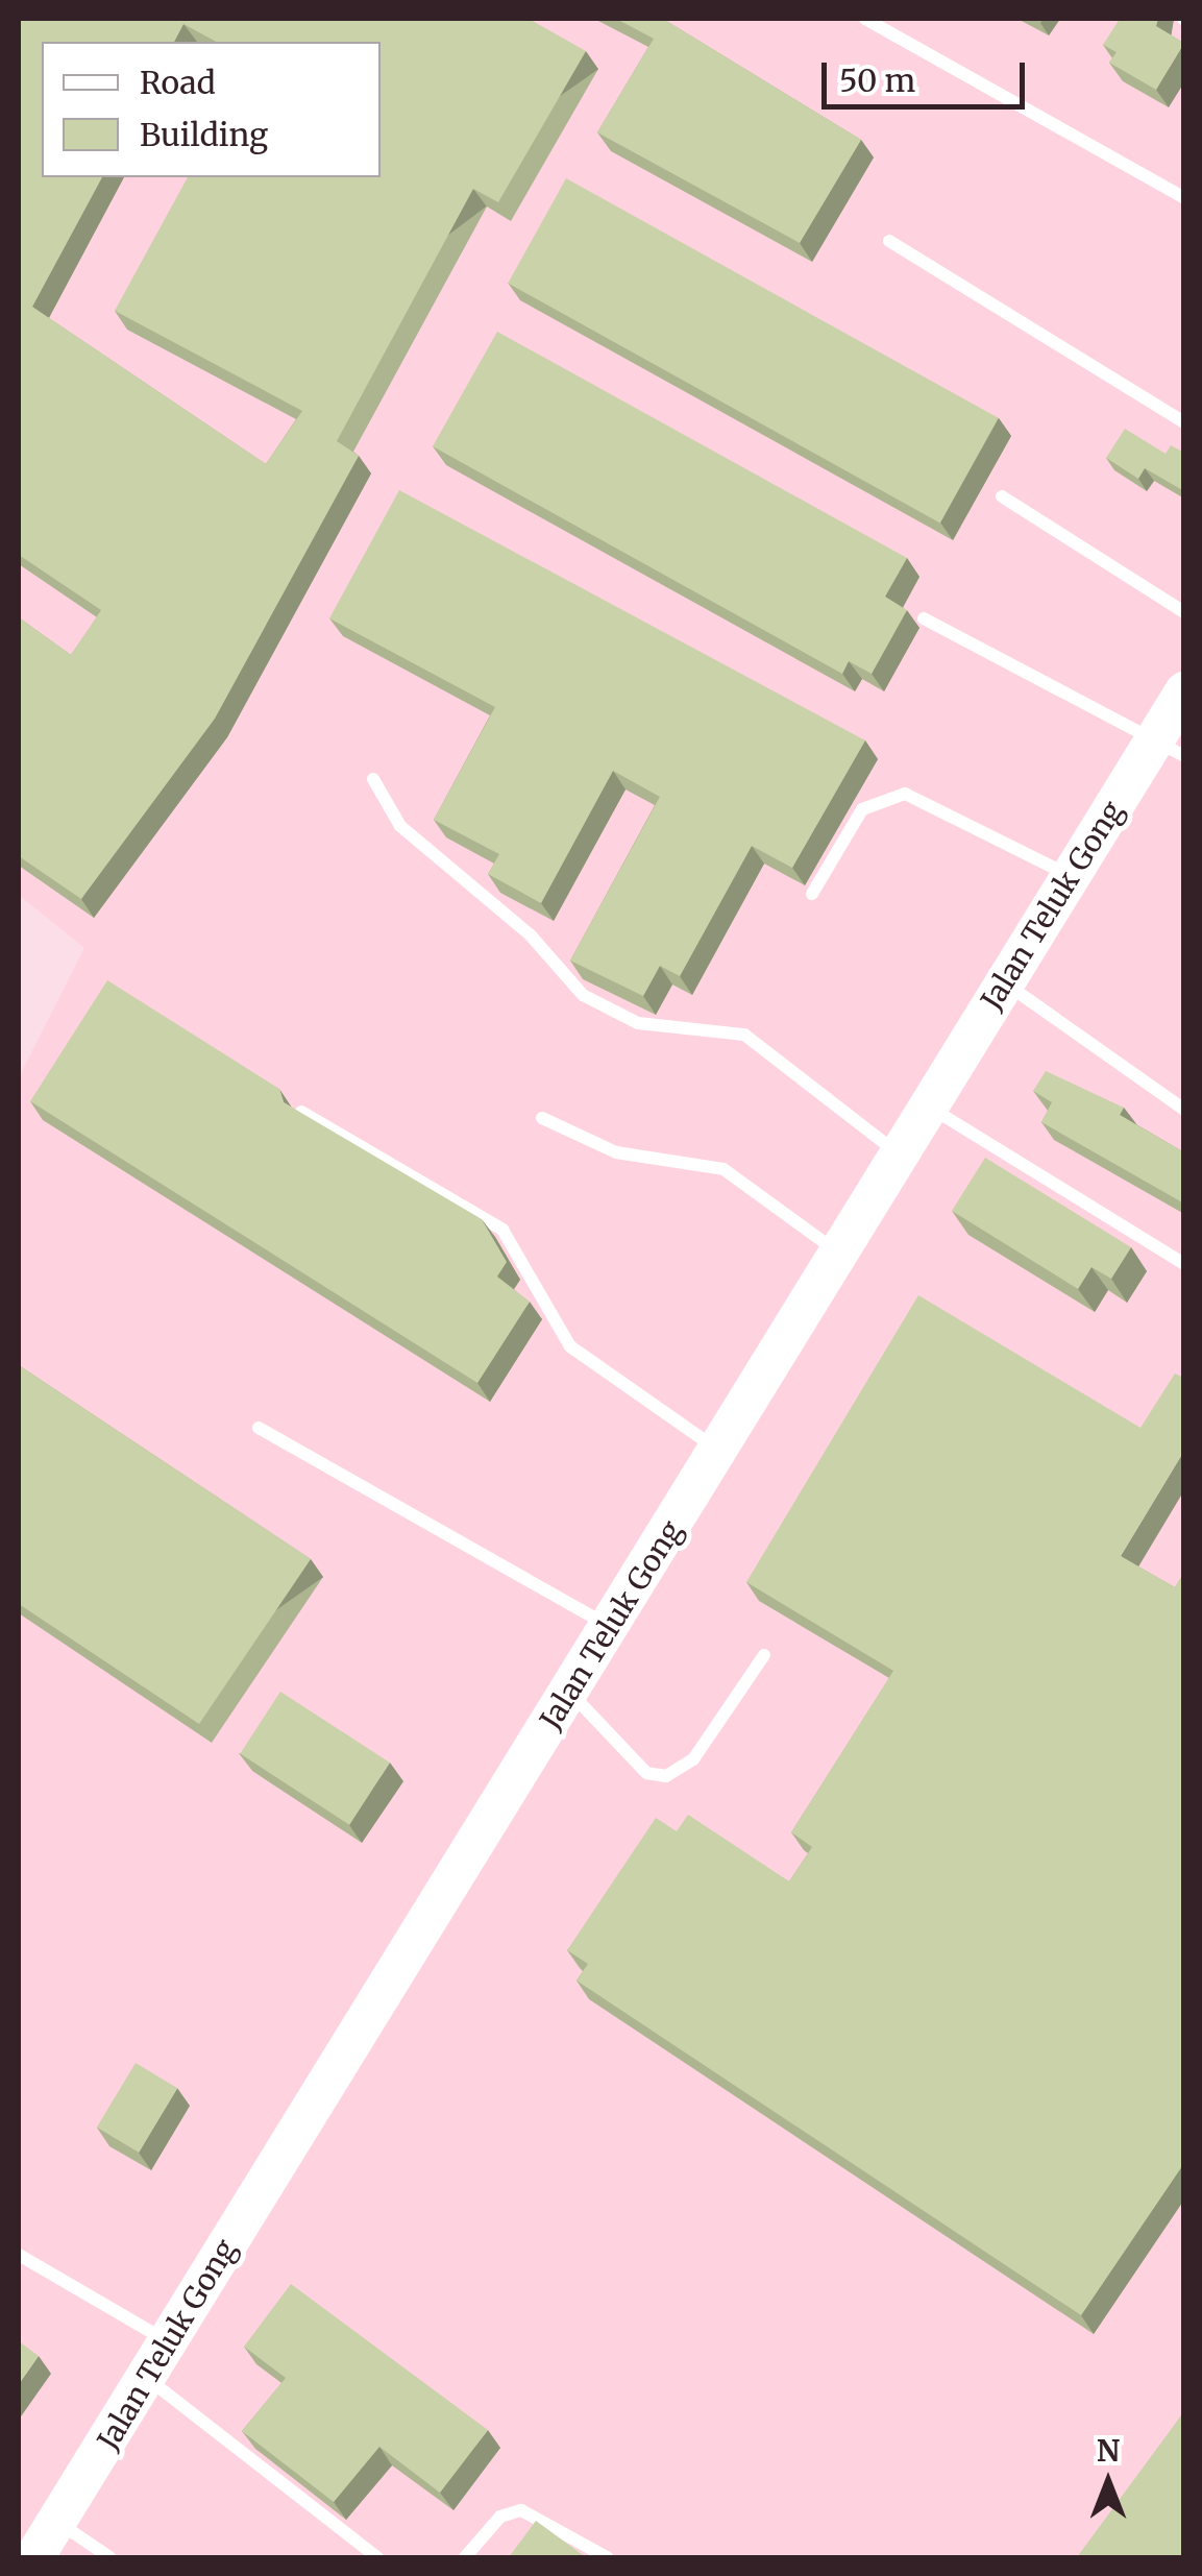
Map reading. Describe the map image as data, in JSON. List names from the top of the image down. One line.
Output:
{"streets":{"street":["Jalan Teluk Gong"]},"legend":["Road","Building"],"scale_bar":"50 m","north":"top"}
